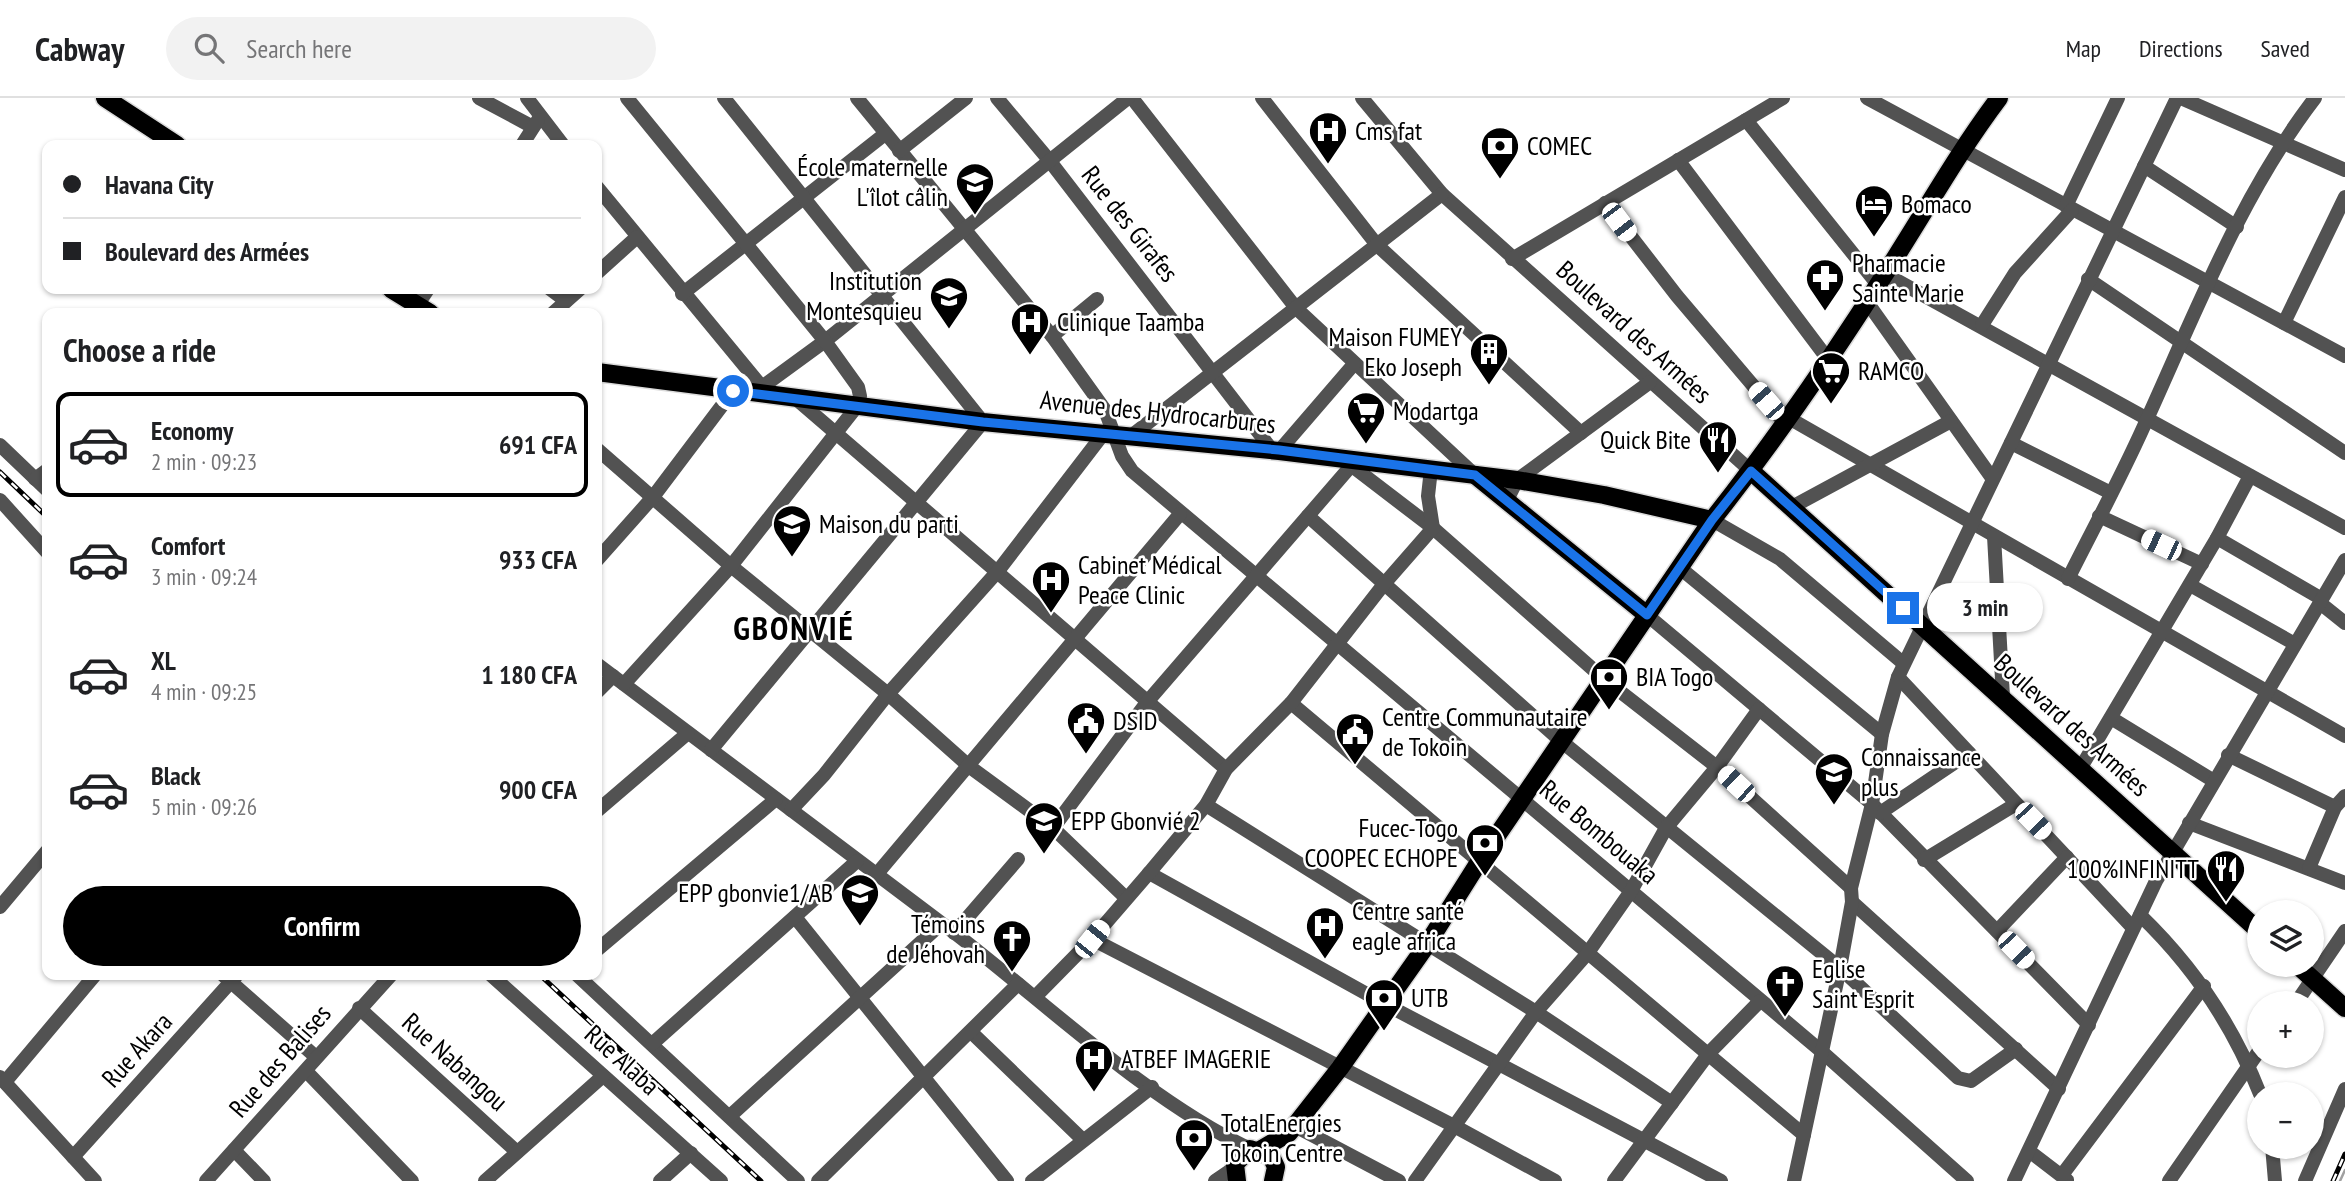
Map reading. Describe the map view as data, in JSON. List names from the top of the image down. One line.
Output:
{"streets":{"main road":["Boulevard des Armées","Avenue des Hydrocarbures"],"street":["Rue des Girafes","Rue Bombouaka","Rue Akara","Rue Alaba","Rue des Balises","Rue Nabangou"]},"crossings":[["Rue des Girafes","Avenue des Hydrocarbures"],["Avenue des Hydrocarbures","Rue Bombouaka"],["Rue des Balises","Rue Nabangou"]],"districts":["GBONVIÉ"],"places":{"hospital":["Cms fat","Clinique Taamba","Cabinet Médical Peace Clinic","Centre santé eagle africa","ATBEF IMAGERIE"],"bank":["COMEC","BIA Togo","Fucec-Togo COOPEC ECHOPE","UTB","TotalEnergies Tokoin Centre"],"school or university":["École maternelle L'îlot câlin","Institution Montesquieu","Maison du parti","Connaissance plus","EPP Gbonvié 2","EPP gbonvie1/AB"],"hotel":["Bomaco"],"pharmacy":["Pharmacie Sainte Marie"],"building":["Maison FUMEY Eko Joseph"],"supermarket":["RAMCO","Modartga"],"restaurant":["Quick Bite","100%INFINITT"],"public building":["DSID","Centre Communautaire de Tokoin"],"church":["Témoins de Jéhovah","Eglise Saint Esprit"]},"page":{"header":"Cabway","search":"Search here","nav":["Map","Directions","Saved"],"banner":["Havana City","Boulevard des Armées"],"heading":"Choose a ride","list":[{"name":"Economy","note":"2 min · 09:23","value":"691 CFA"},{"name":"Comfort","note":"3 min · 09:24","value":"933 CFA"},{"name":"XL","note":"4 min · 09:25","value":"1 180 CFA"},{"name":"Black","note":"5 min · 09:26","value":"900 CFA"}],"bubble":"3 min","buttons":"Confirm","map_buttons":["+","−"]}}
